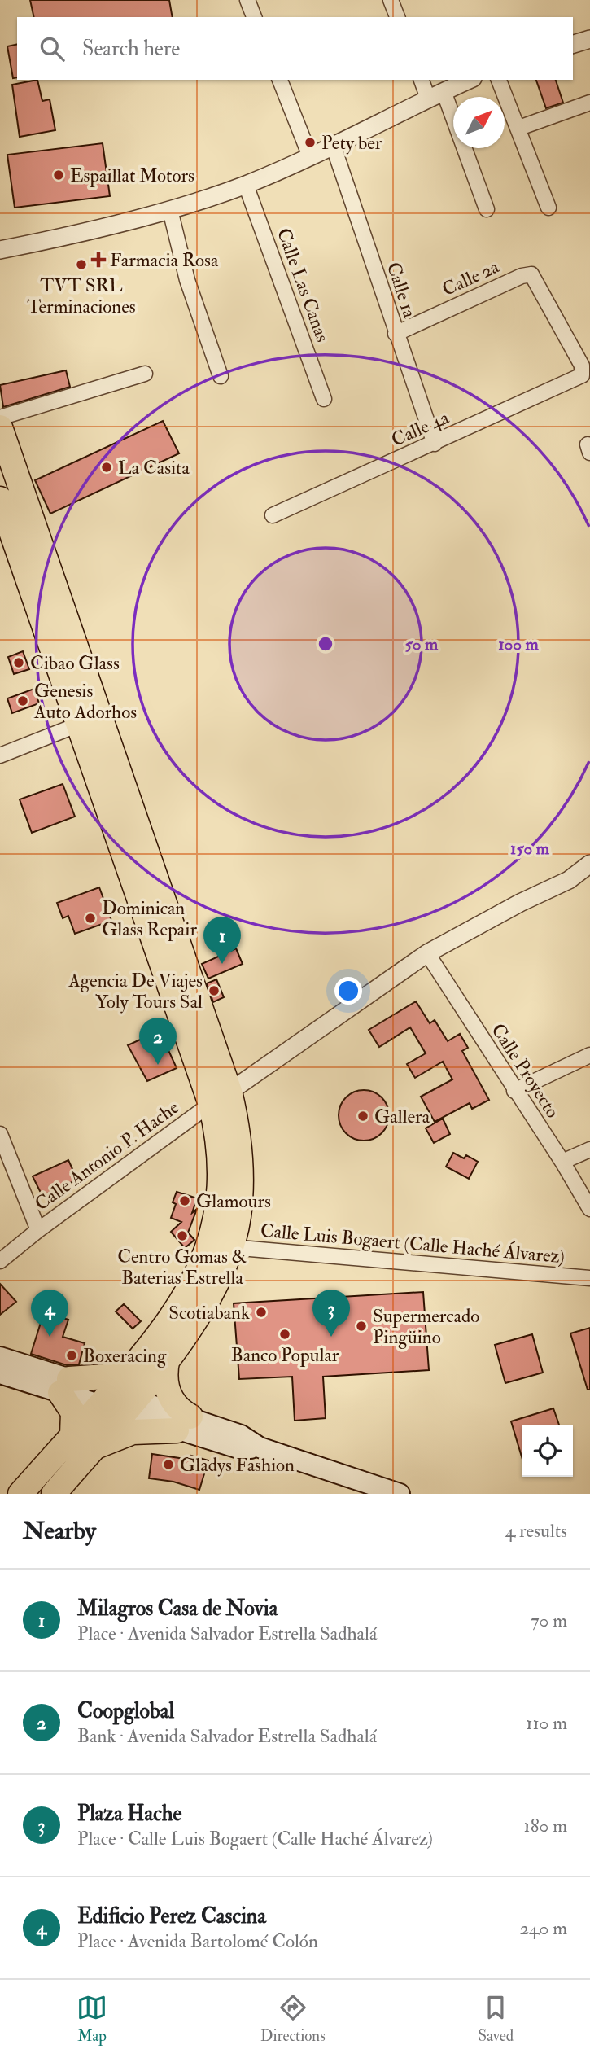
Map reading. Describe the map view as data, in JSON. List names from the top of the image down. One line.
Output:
{"streets":{"street":["Calle 2a","Calle Las Canas","Calle 1a","Calle 4a","Calle Proyecto","Calle Antonio P. Hache","Calle Luis Bogaert (Calle Haché Álvarez)"]},"crossings":[["Calle 2a","Calle 1a"],["Calle 2a","Calle 4a"],["Calle 1a","Calle 4a"]],"places":{"other":["Pety ber","Espaillat Motors","TVT SRL Terminaciones","La Casita","Cibao Glass","Genesis Auto Adorhos","Dominican Glass Repair","Agencia De Viajes Yoly Tours Sal","Gallera","Glamours","Centro Gomas & Baterias Estrella","Scotiabank","Supermercado Pingüino","Banco Popular","Boxeracing","Gladys Fashion"],"health":["Farmacia Rosa"]},"north":"top right","page":{"search":"Search here","pins":["1","2","3","4"],"heading":["Nearby","4 results"],"list":[{"mark":"1","name":"Milagros Casa de Novia","note":"Place · Avenida Salvador Estrella Sadhalá","value":"70 m"},{"mark":"2","name":"Coopglobal","note":"Bank · Avenida Salvador Estrella Sadhalá","value":"110 m"},{"mark":"3","name":"Plaza Hache","note":"Place · Calle Luis Bogaert (Calle Haché Álvarez)","value":"180 m"},{"mark":"4","name":"Edificio Perez Cascina","note":"Place · Avenida Bartolomé Colón","value":"240 m"}],"nav":["Map","Directions","Saved"]},"rings":["50 m","100 m","150 m"]}
